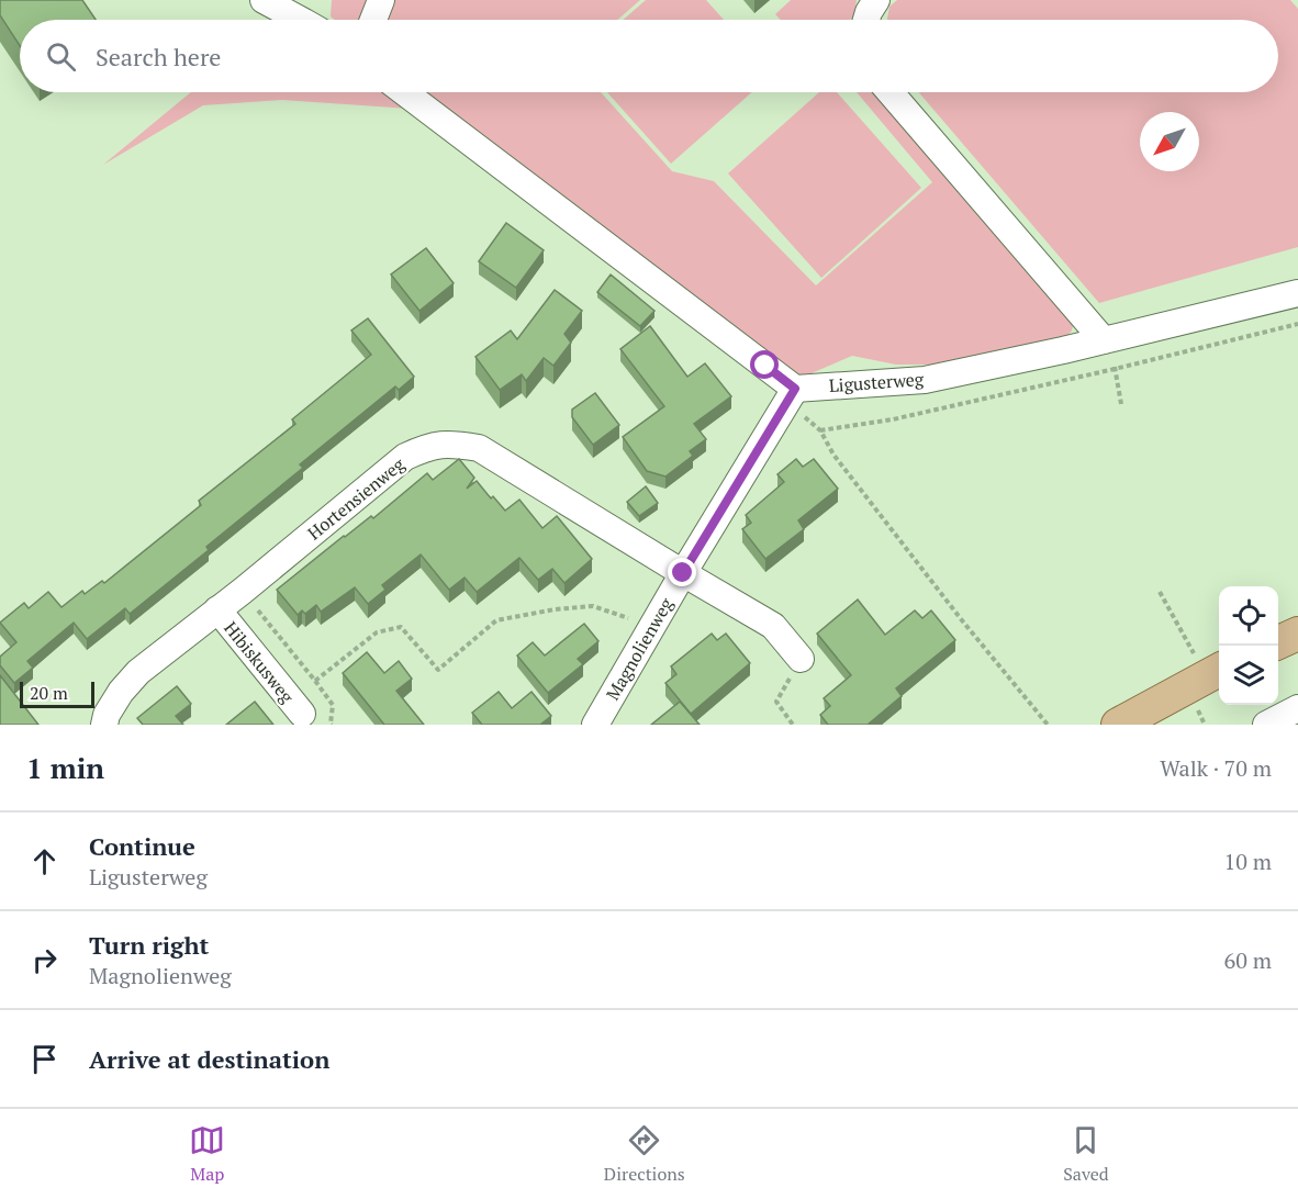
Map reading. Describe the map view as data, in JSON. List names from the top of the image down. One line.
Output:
{"streets":{"street":["Ligusterweg","Hortensienweg","Magnolienweg","Hibiskusweg"]},"crossings":[["Ligusterweg","Magnolienweg"],["Hortensienweg","Magnolienweg"],["Hortensienweg","Hibiskusweg"]],"scale_bar":"20 m","north":"bottom left","page":{"search":"Search here","scale":"20 m","heading":["1 min","Walk · 70 m"],"list":[["Continue","Ligusterweg","10 m"],["Turn right","Magnolienweg","60 m"],"Arrive at destination"],"nav":["Map","Directions","Saved"]}}
